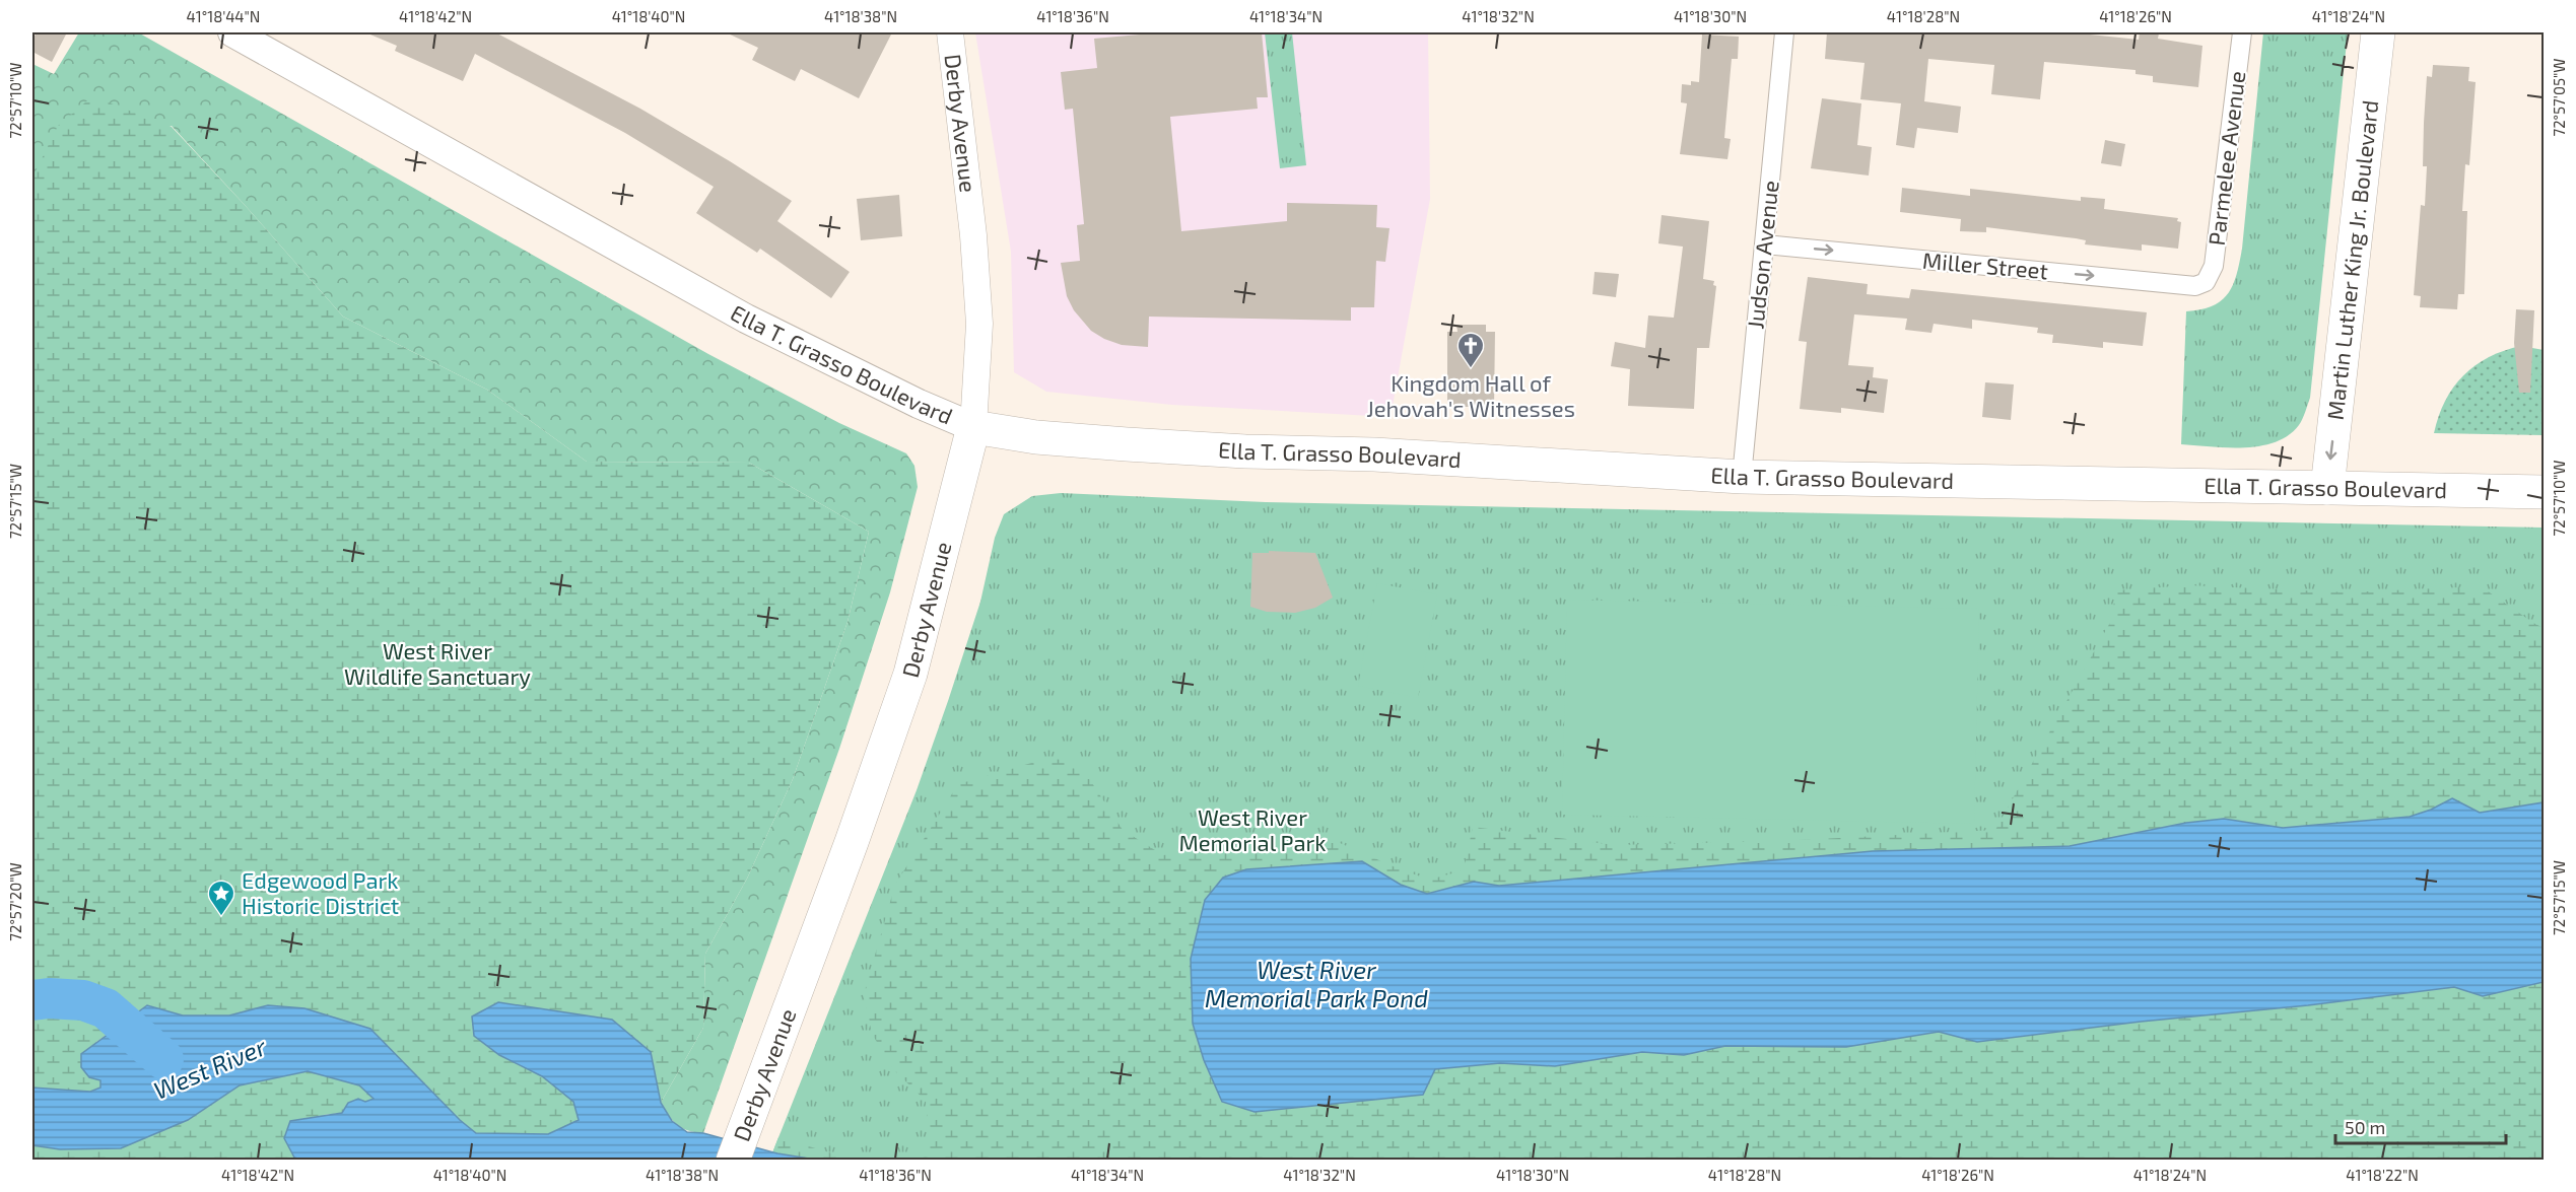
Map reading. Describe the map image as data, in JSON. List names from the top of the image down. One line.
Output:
{"streets":{"highway":["Derby Avenue","Martin Luther King Jr. Boulevard","Ella T. Grasso Boulevard"],"street":["Parmelee Avenue","Judson Avenue","Miller Street"]},"crossings":[["Derby Avenue","Ella T. Grasso Boulevard"],["Parmelee Avenue","Miller Street"],["Judson Avenue","Miller Street"],["Judson Avenue","Ella T. Grasso Boulevard"],["Martin Luther King Jr. Boulevard","Ella T. Grasso Boulevard"]],"one_way":["Martin Luther King Jr. Boulevard","Miller Street"],"water":["West River Memorial Park Pond","West River"],"parks":["West River Wildlife Sanctuary","West River Memorial Park"],"places":{"church":["Kingdom Hall of Jehovah's Witnesses"],"place":["Edgewood Park Historic District"]},"scale_bar":"50 m","coordinates":["41°18'44\"N","41°18'42\"N","41°18'40\"N","41°18'38\"N","41°18'36\"N","41°18'34\"N","41°18'32\"N","41°18'30\"N","41°18'28\"N","41°18'26\"N","41°18'24\"N","72°57'05\"W","72°57'10\"W","72°57'15\"W","72°57'20\"W","41°18'22\"N"]}
